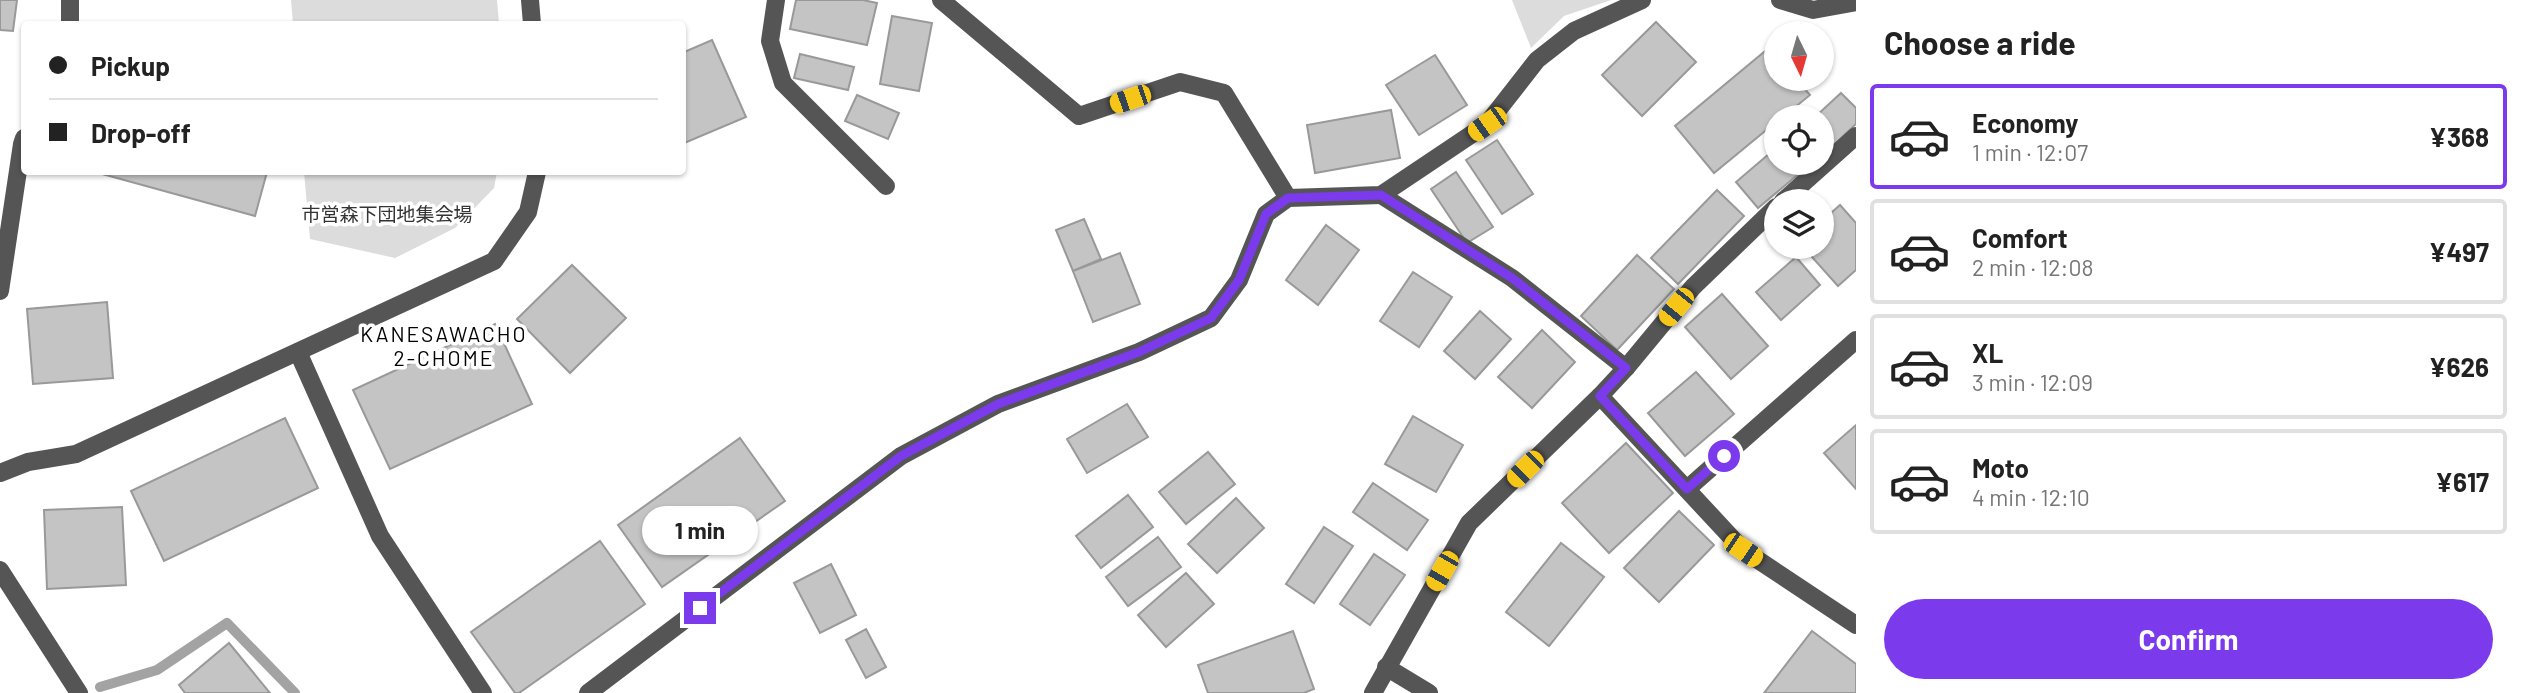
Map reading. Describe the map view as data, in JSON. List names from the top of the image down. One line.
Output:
{"districts":["KANESAWACHO 2-CHOME"],"parks":["市営森下団地集会場"],"north":"bottom","page":{"heading":"Choose a ride","banner":["Pickup","Drop-off"],"list":[{"name":"Economy","note":"1 min · 12:07","value":"¥368"},{"name":"Comfort","note":"2 min · 12:08","value":"¥497"},{"name":"XL","note":"3 min · 12:09","value":"¥626"},{"name":"Moto","note":"4 min · 12:10","value":"¥617"}],"bubble":"1 min","buttons":"Confirm"}}
